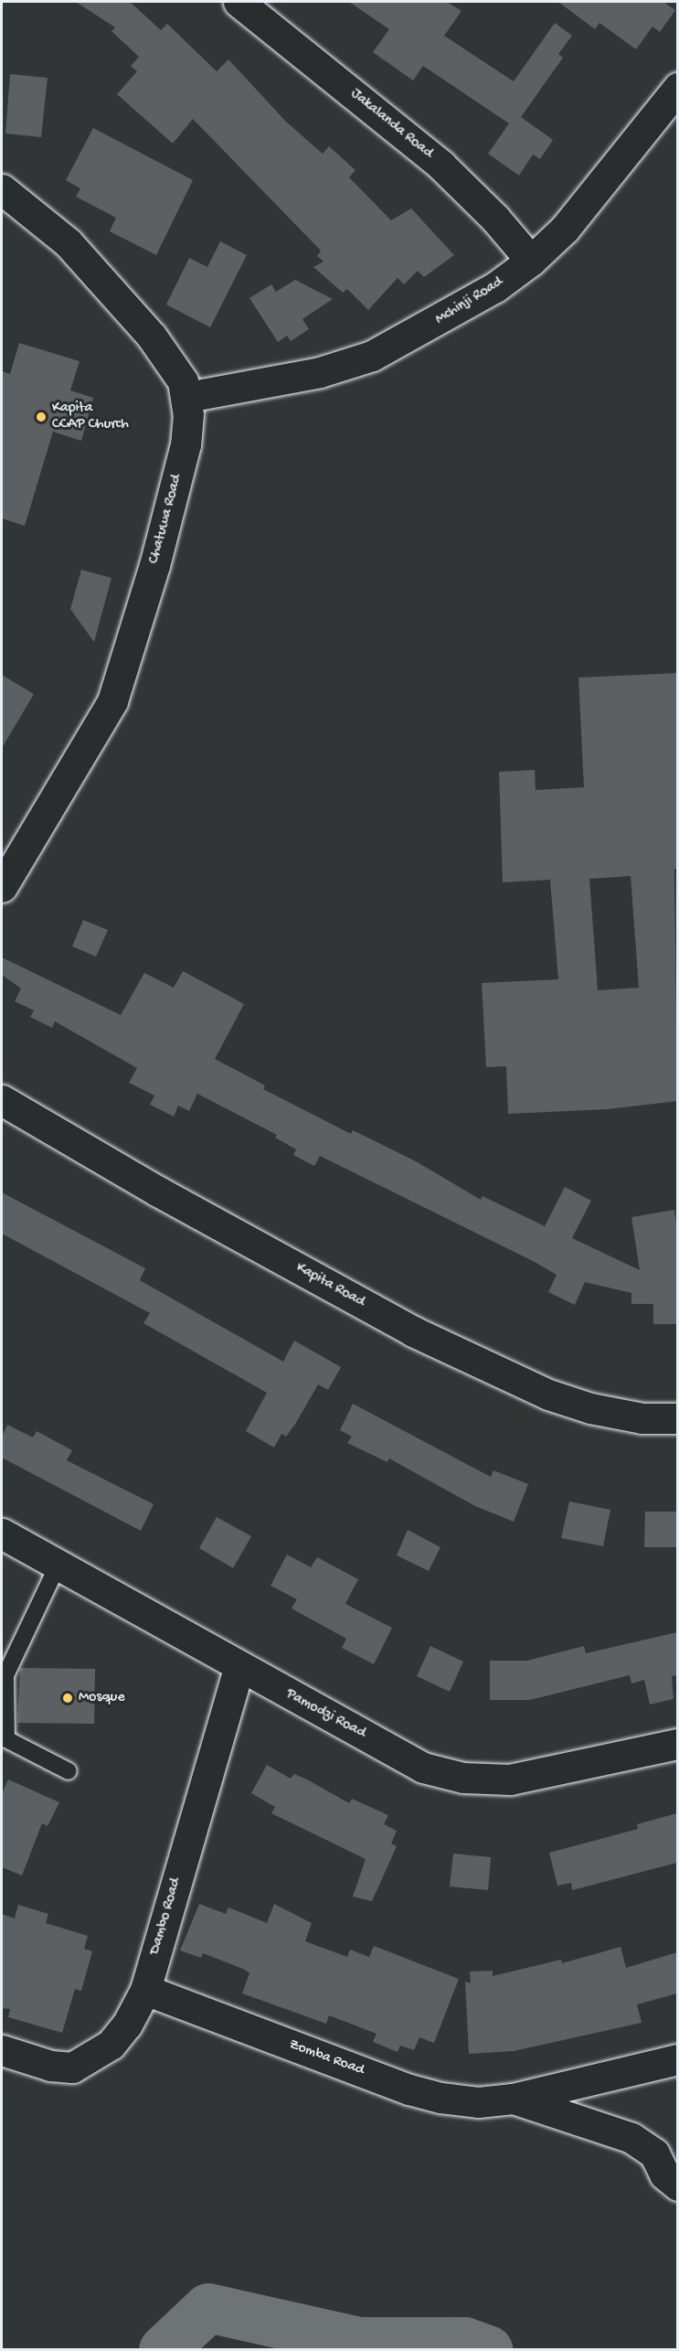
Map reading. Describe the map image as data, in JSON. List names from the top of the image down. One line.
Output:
{"streets":{"street":["Jakalanda Road","Mchinji Road","Chatuwa Road","Kapita Road","Pamodzi Road","Dambo Road","Zomba Road"]},"crossings":[["Jakalanda Road","Mchinji Road"],["Mchinji Road","Chatuwa Road"],["Pamodzi Road","Dambo Road"],["Dambo Road","Zomba Road"]],"places":["Kapita CCAP Church","Mosque"]}
